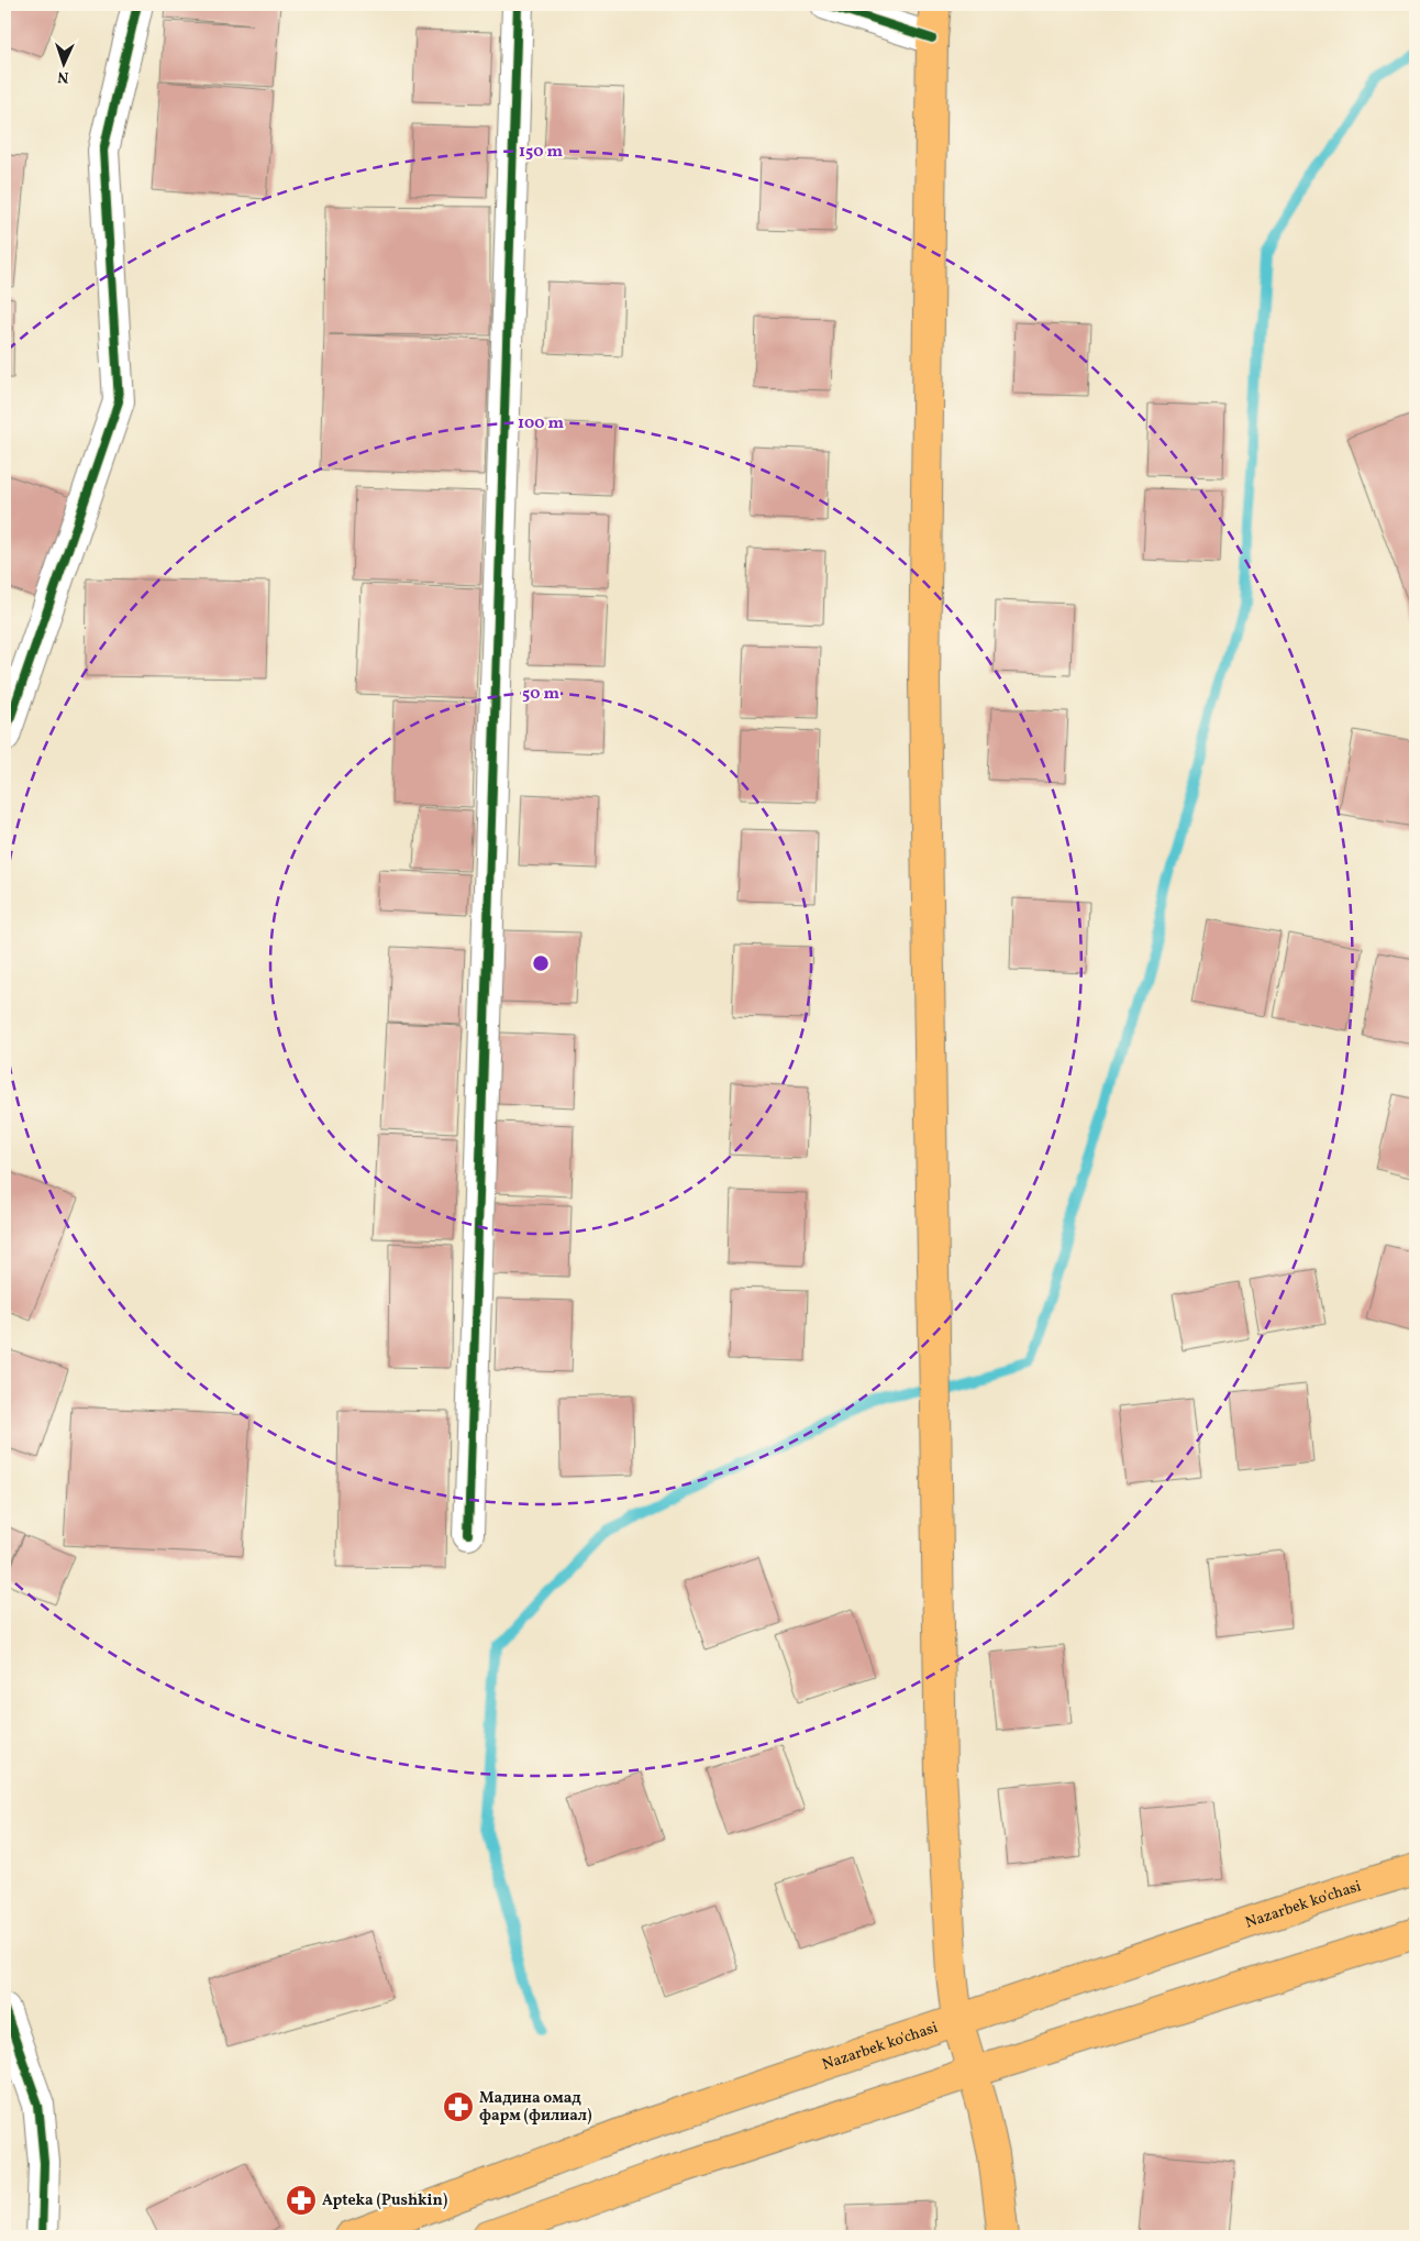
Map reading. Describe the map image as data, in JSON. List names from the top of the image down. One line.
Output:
{"streets":{"main road":["Nazarbek ko'chasi"]},"places":{"pharmacy":["Мадина омад фарм (филиал)","Apteka (Pushkin)"]},"north":"bottom","rings":["150 m","100 m","50 m"]}
